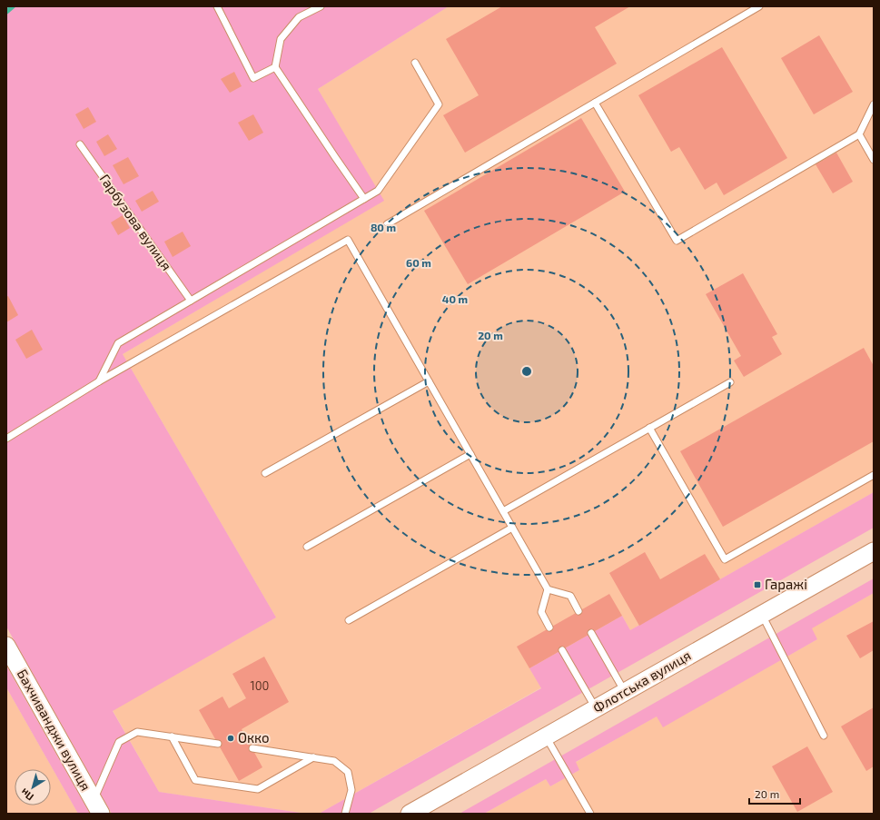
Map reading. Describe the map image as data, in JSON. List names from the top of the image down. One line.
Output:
{"streets":{"street":["Флотська вулиця","Бахчиванджи вулиця"],"lane":["Гарбузова вулиця"]},"places":{"transit":["Гаражі"],"other":["Окко"]},"house_numbers":["100"],"scale_bar":"20 m","north":"bottom left","rings":["80 m","60 m","40 m","20 m"]}
